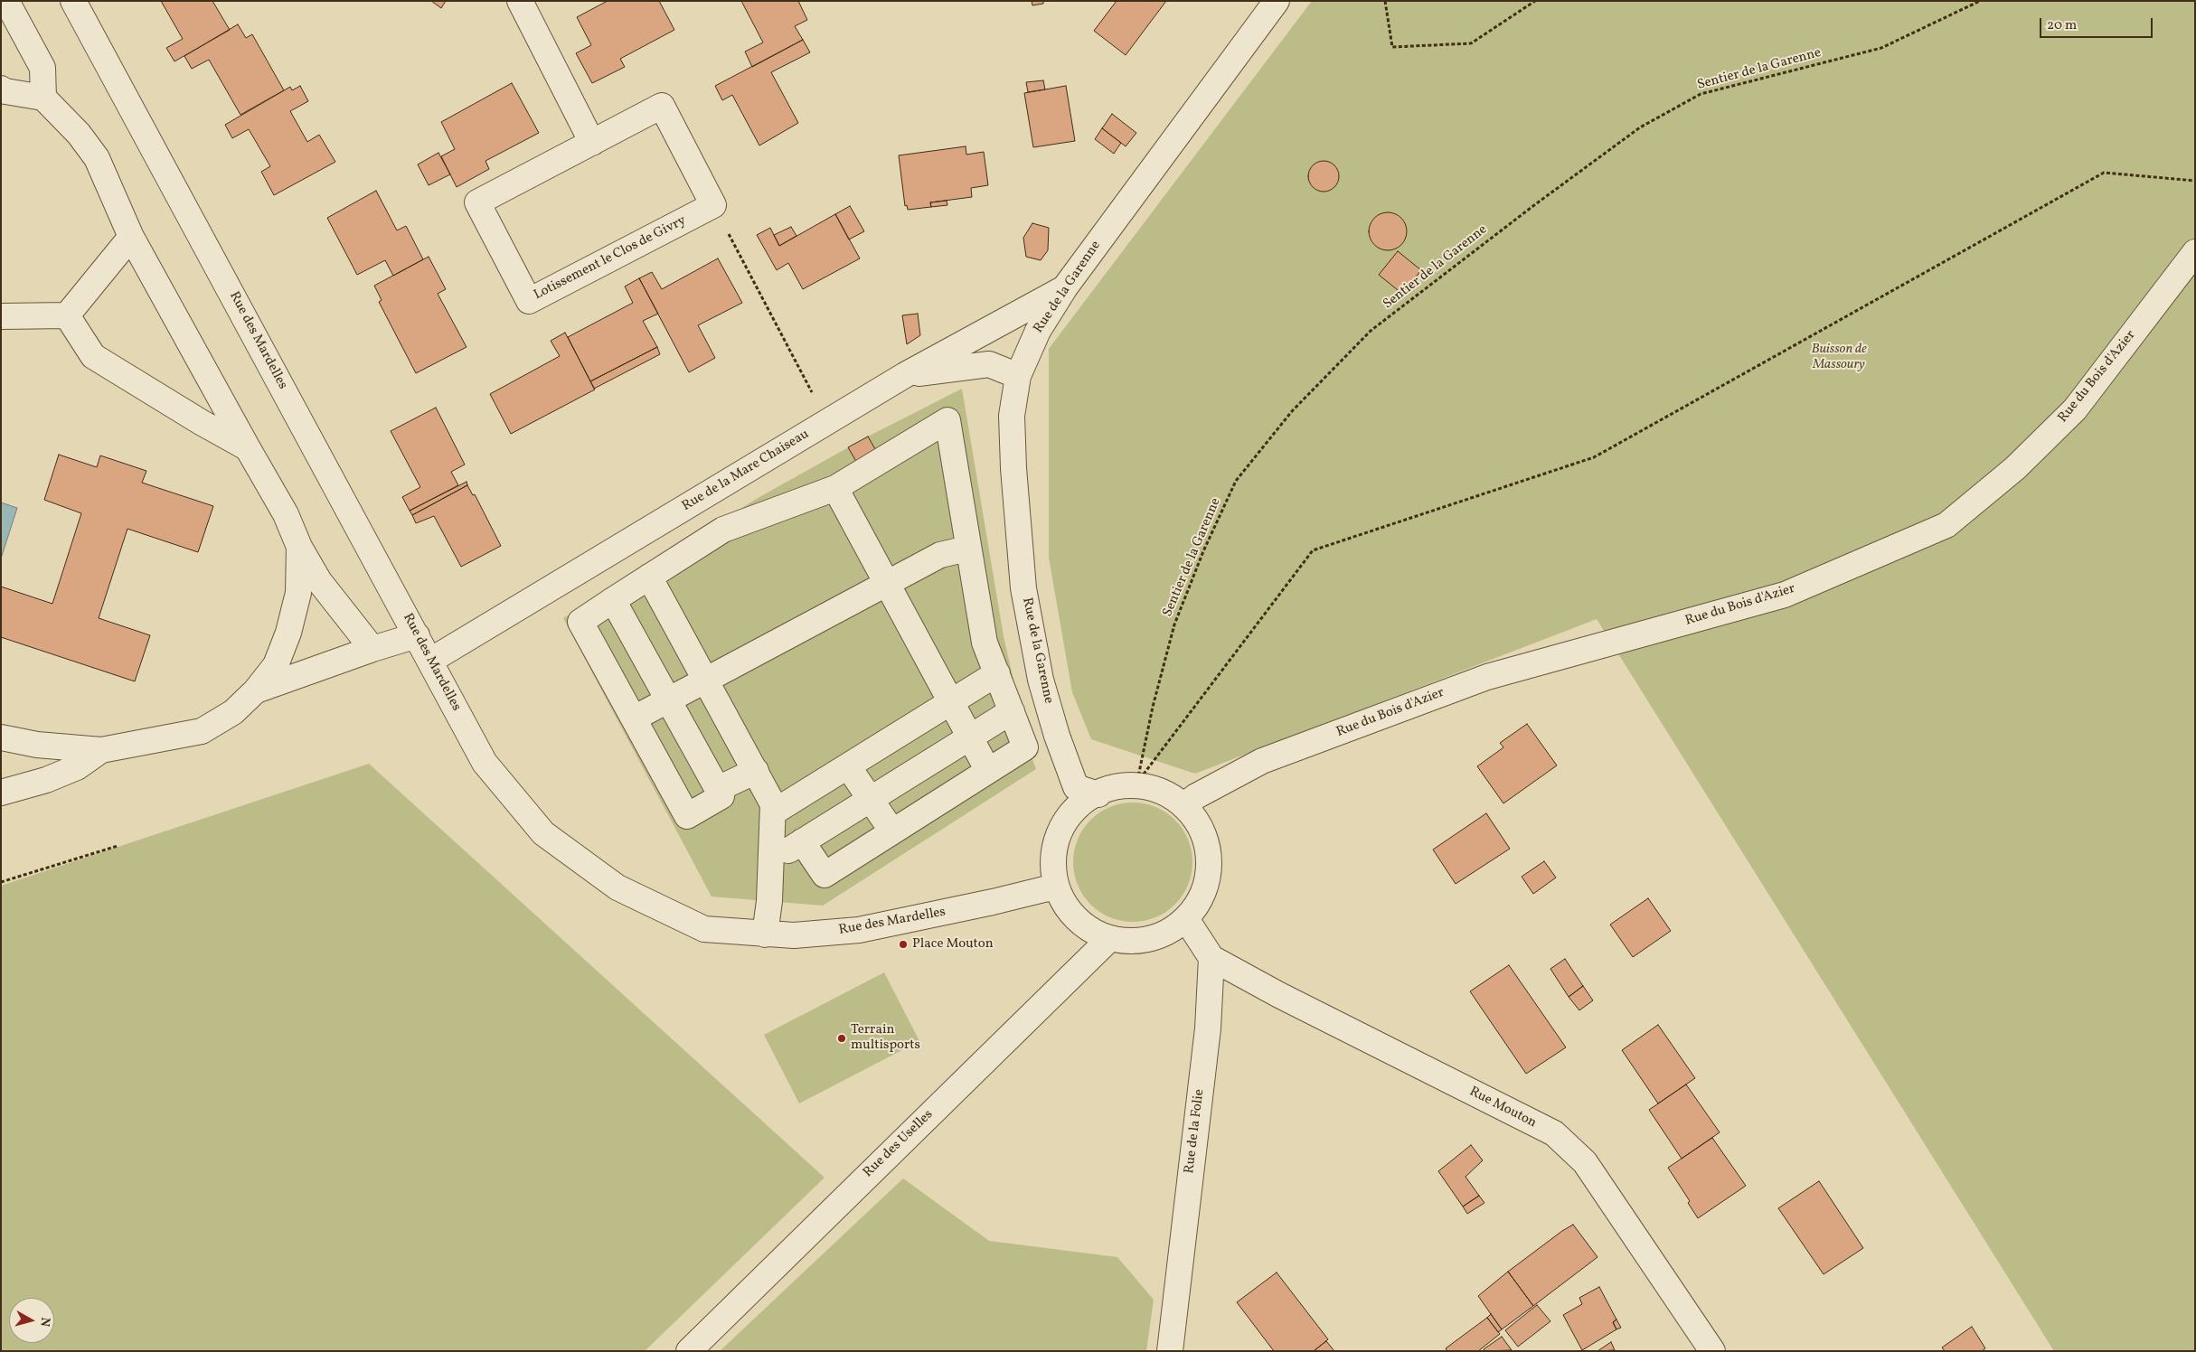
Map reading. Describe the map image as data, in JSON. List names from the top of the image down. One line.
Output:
{"streets":{"street":["Lotissement le Clos de Givry","Rue de la Garenne","Rue des Mardelles","Rue du Bois d'Azier","Rue de la Mare Chaiseau","Rue Mouton","Rue de la Folie","Rue des Uselles"],"path":["Sentier de la Garenne"]},"crossings":[["Sentier de la Garenne","Rue de la Garenne"],["Sentier de la Garenne","Rue des Mardelles"],["Sentier de la Garenne","Rue du Bois d'Azier"],["Sentier de la Garenne","Rue des Uselles"],["Rue de la Garenne","Rue des Mardelles"],["Rue de la Garenne","Rue du Bois d'Azier"],["Rue de la Garenne","Rue de la Mare Chaiseau"],["Rue de la Garenne","Rue des Uselles"],["Rue des Mardelles","Rue du Bois d'Azier"],["Rue des Mardelles","Rue de la Mare Chaiseau"],["Rue des Mardelles","Rue des Uselles"],["Rue du Bois d'Azier","Rue des Uselles"],["Rue Mouton","Rue de la Folie"]],"parks":["Buisson de Massoury"],"places":["Place Mouton","Terrain multisports"],"scale_bar":"20 m","north":"right"}
